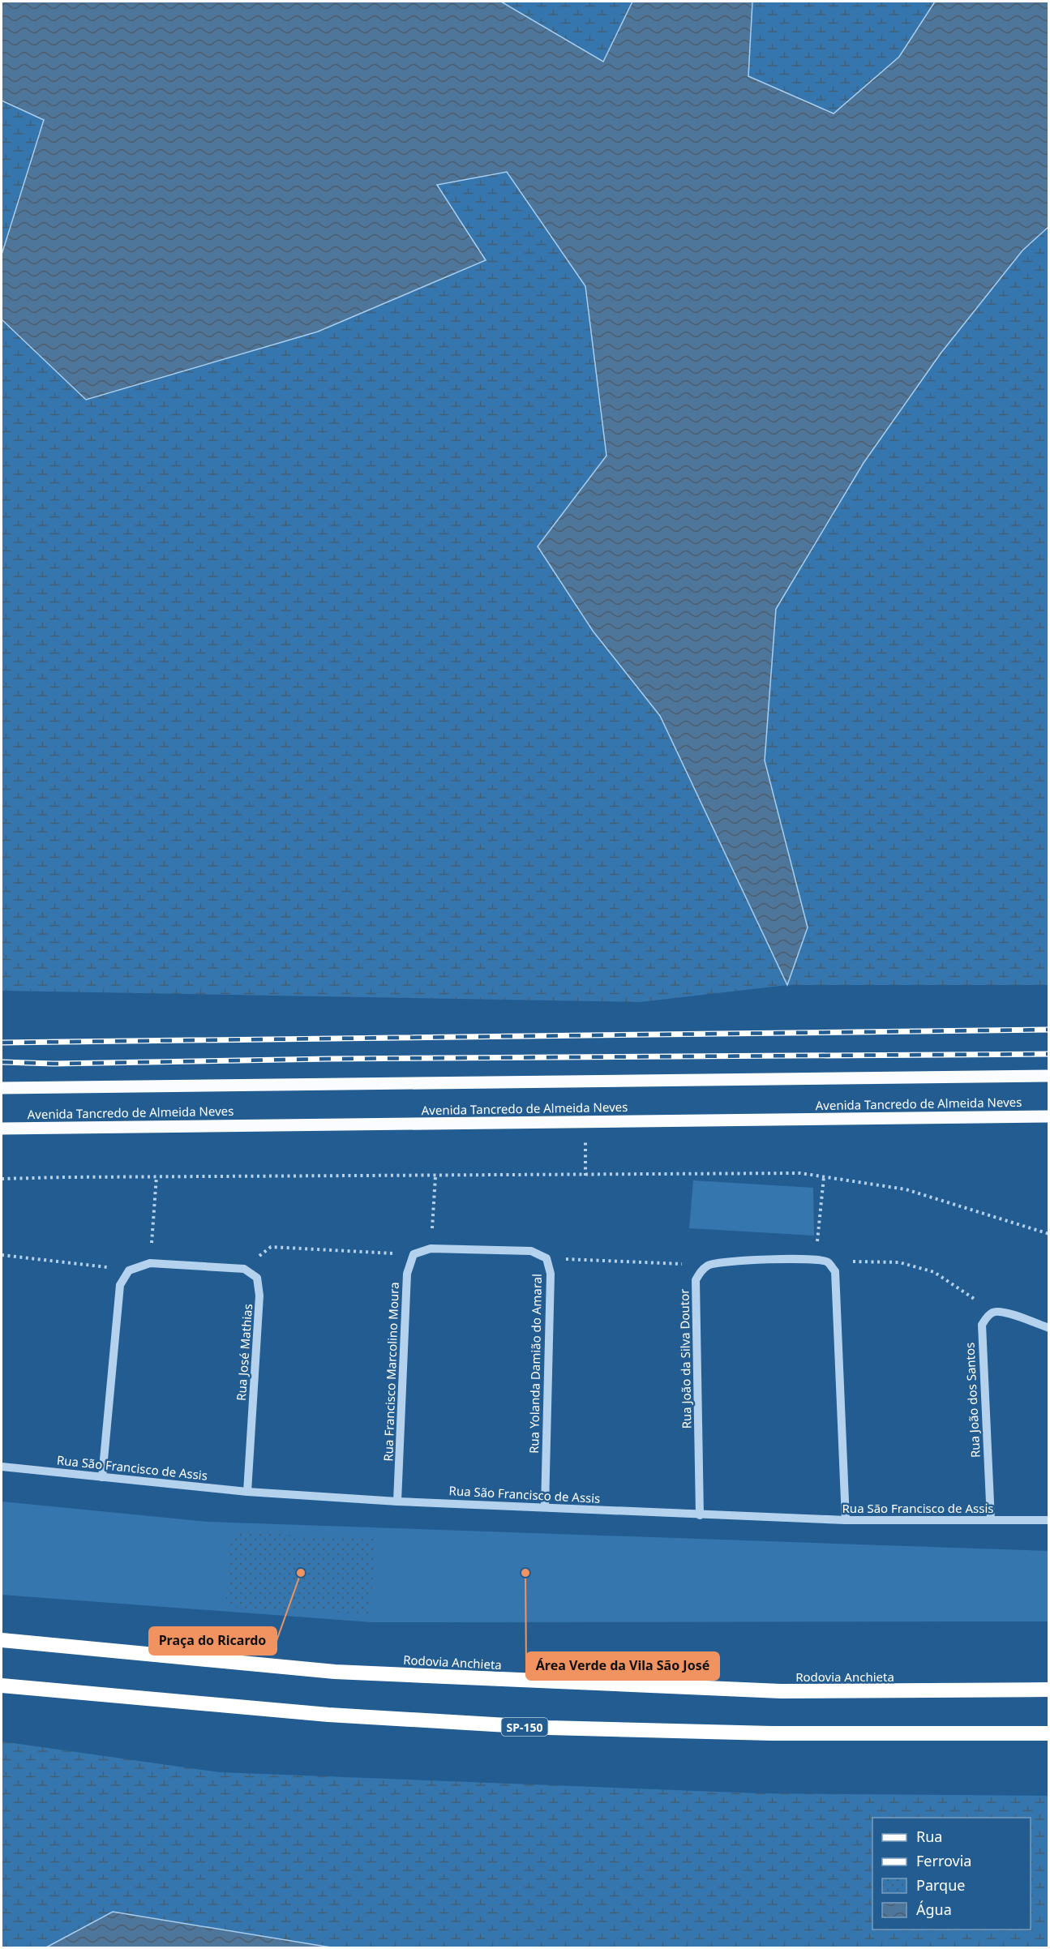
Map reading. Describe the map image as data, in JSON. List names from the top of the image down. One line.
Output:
{"streets":{"highway":["Rodovia Anchieta","SP-150"],"main road":["Avenida Tancredo de Almeida Neves"],"street":["Rua José Mathias","Rua João da Silva Doutor","Rua Yolanda Damião do Amaral","Rua Francisco Marcolino Moura","Rua João dos Santos","Rua São Francisco de Assis"]},"crossings":[["Rua José Mathias","Rua São Francisco de Assis"],["Rua João da Silva Doutor","Rua São Francisco de Assis"],["Rua Yolanda Damião do Amaral","Rua São Francisco de Assis"],["Rua Francisco Marcolino Moura","Rua São Francisco de Assis"],["Rua João dos Santos","Rua São Francisco de Assis"]],"places":["Praça do Ricardo","Área Verde da Vila São José"],"legend":["Rua","Ferrovia","Parque","Água"]}
